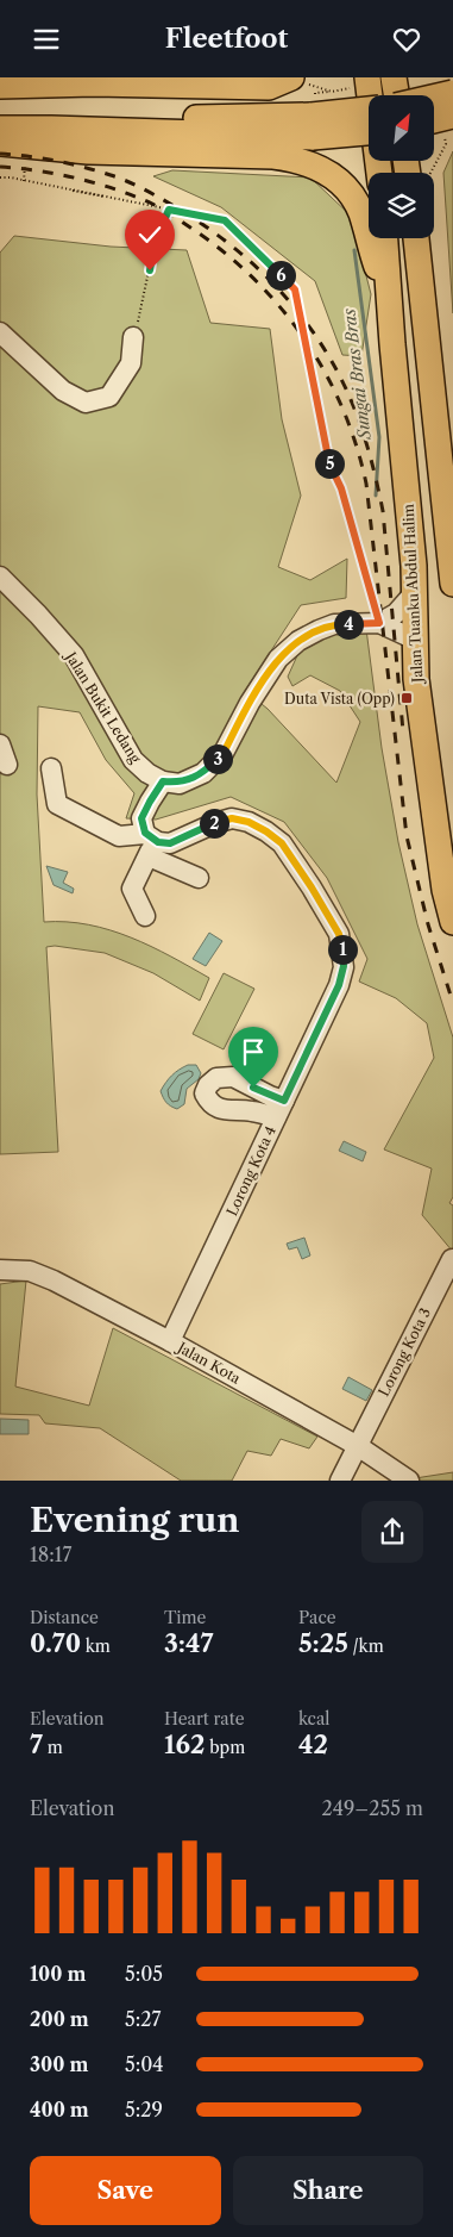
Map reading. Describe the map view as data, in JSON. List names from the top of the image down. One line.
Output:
{"streets":{"main road":["Jalan Tuanku Abdul Halim"],"street":["Jalan Bukit Ledang","Lorong Kota 4","Lorong Kota 3","Jalan Kota"]},"crossings":[["Lorong Kota 4","Jalan Kota"],["Lorong Kota 3","Jalan Kota"]],"water":["Sungai Bras Bras"],"places":{"transit":["Duta Vista (Opp)"]},"north":"top right","page":{"header":"Fleetfoot","pins":["6","5","4","3","2","1"],"heading":["Evening run","18:17"],"stats":[["Distance","0.70 km"],["Time","3:47"],["Pace","5:25 /km"],["Elevation","7 m"],["Heart rate","162 bpm"],["kcal","42"]],"chart":["Elevation","249–255 m"],"list":[{"name":"100 m","note":"5:05"},{"name":"200 m","note":"5:27"},{"name":"300 m","note":"5:04"},{"name":"400 m","note":"5:29"}],"buttons":["Save","Share"]}}
